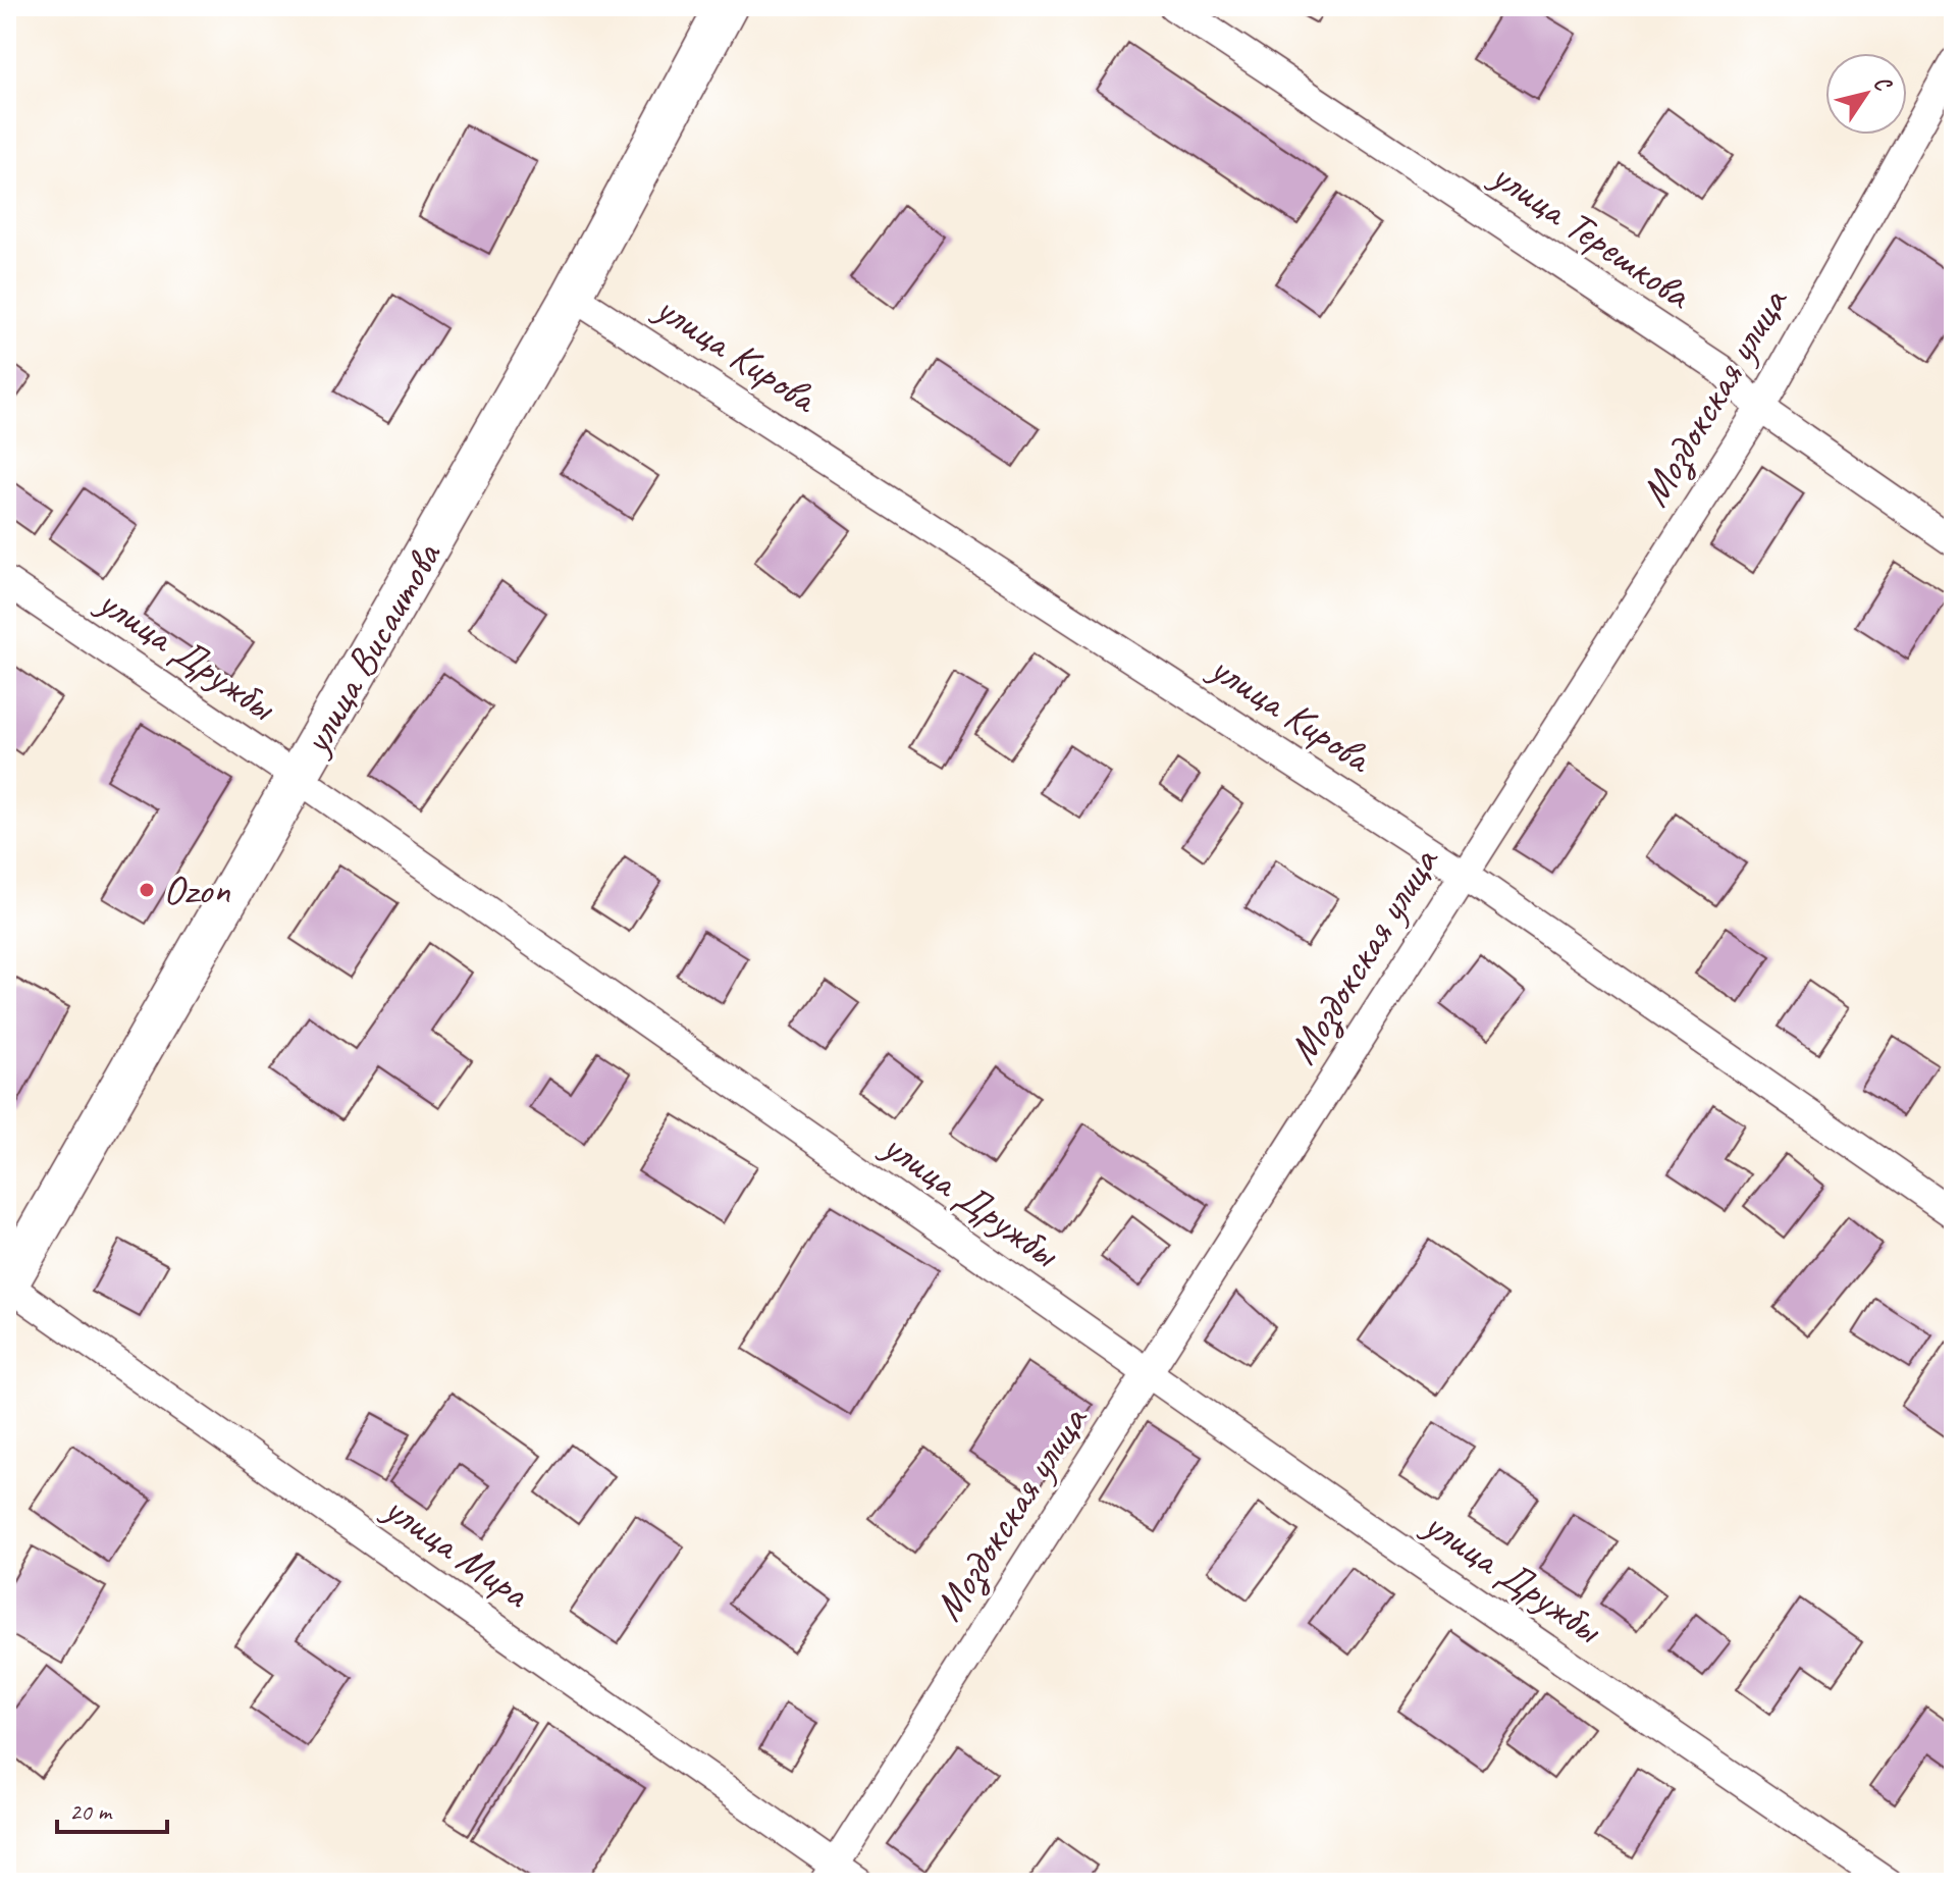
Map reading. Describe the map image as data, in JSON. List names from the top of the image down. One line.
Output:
{"streets":{"street":["улица Терешкова","улица Кирова","Моздокская улица","улица Висаитова","улица Дружбы","улица Мира"]},"crossings":[["улица Терешкова","Моздокская улица"],["улица Кирова","Моздокская улица"],["улица Кирова","улица Висаитова"],["Моздокская улица","улица Дружбы"],["Моздокская улица","улица Мира"],["улица Висаитова","улица Дружбы"],["улица Висаитова","улица Мира"]],"places":["Ozon"],"scale_bar":"20 m","north":"top right"}
